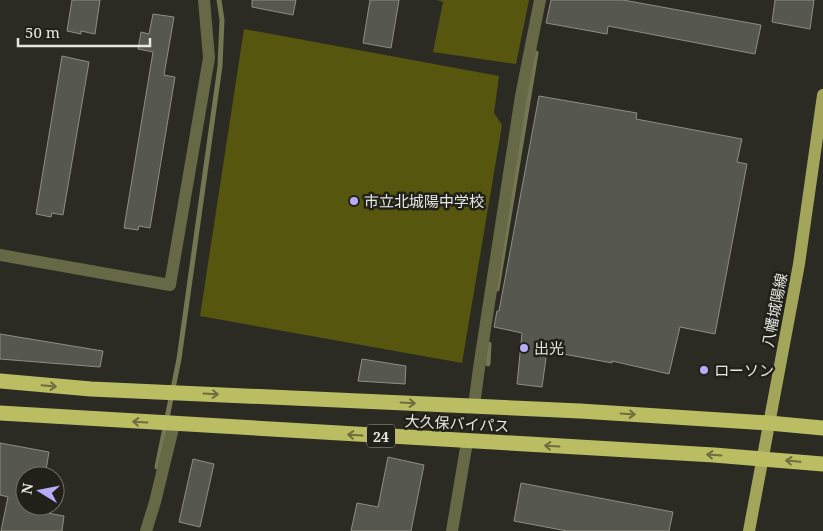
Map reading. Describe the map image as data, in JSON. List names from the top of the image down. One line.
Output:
{"streets":{"highway":["大久保バイパス","24"],"main road":["八幡城陽線"]},"crossings":[["八幡城陽線","大久保バイパス"]],"places":["市立北城陽中学校","出光","ローソン"],"scale_bar":"50 m","north":"left"}
